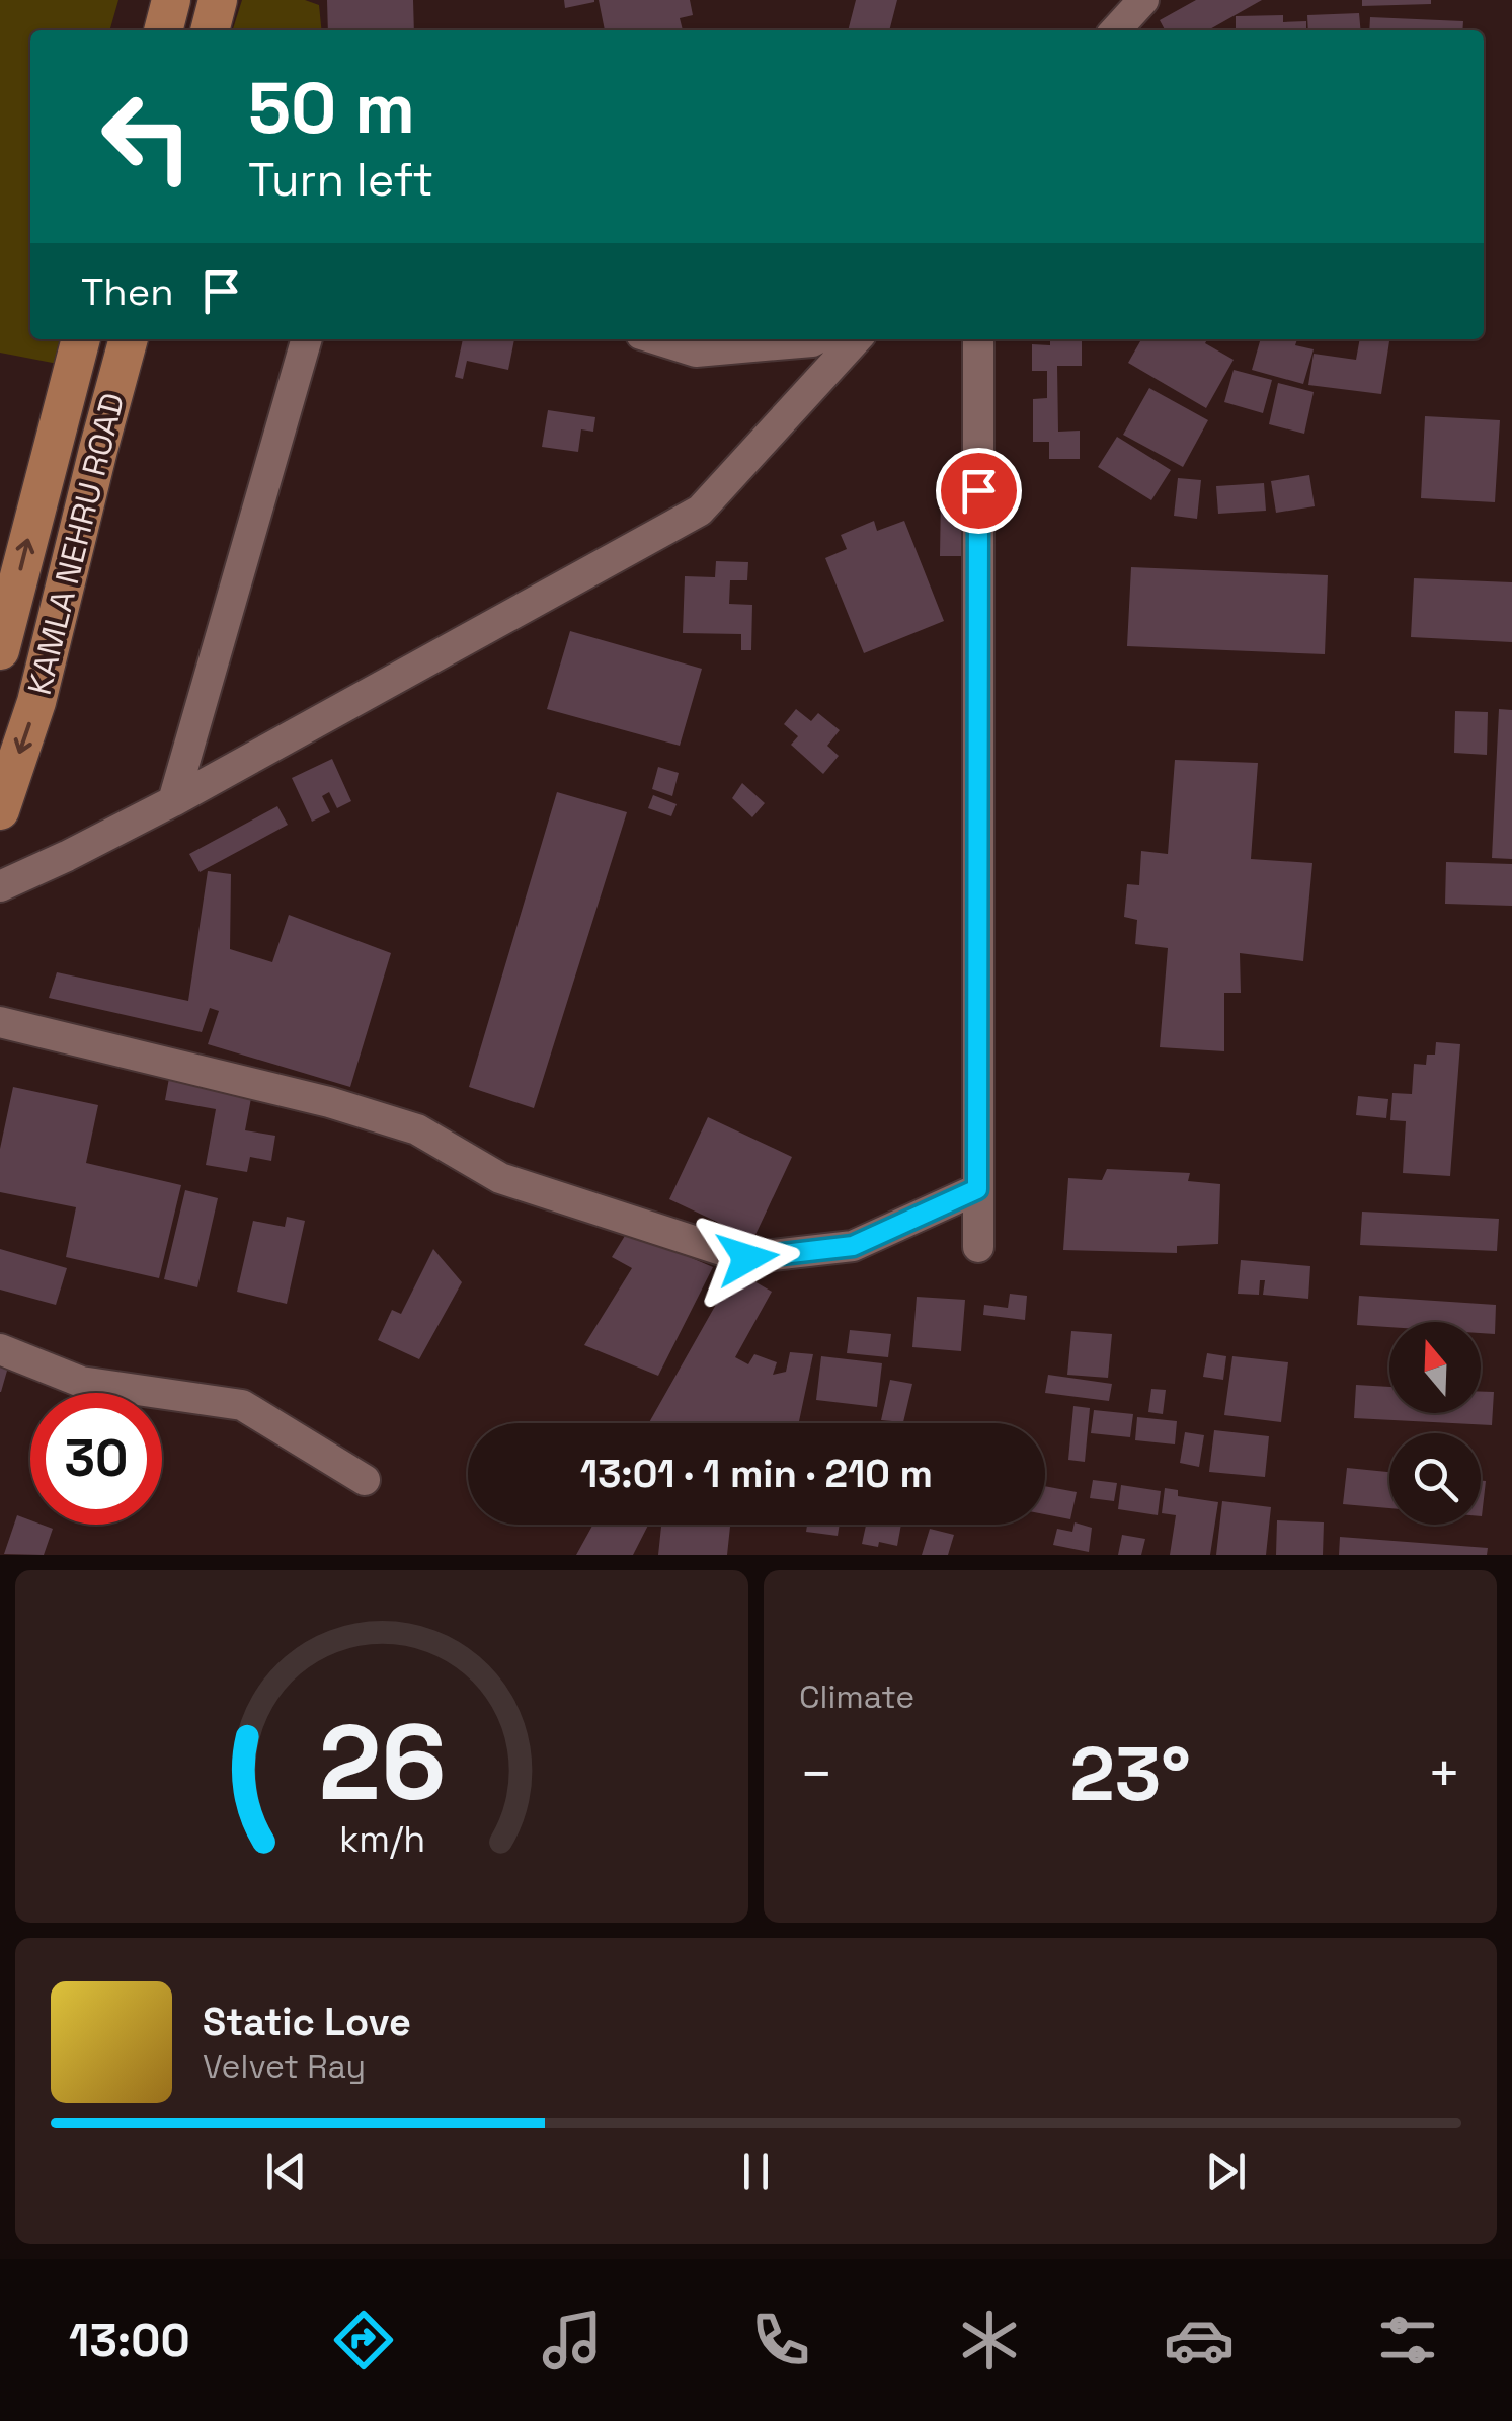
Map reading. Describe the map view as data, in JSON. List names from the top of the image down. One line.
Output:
{"streets":{"main road":["KAMLA NEHRU ROAD"]},"north":"top","page":{"turn":["50 m","Turn left"],"then":"Then","limit":"30","trip":"13:01 · 1 min · 210 m","tile":"Climate","heat":["−","23°","+"],"song":["Static Love","Velvet Ray"],"tabs":"13:00","gauge":["26","km/h"]}}
